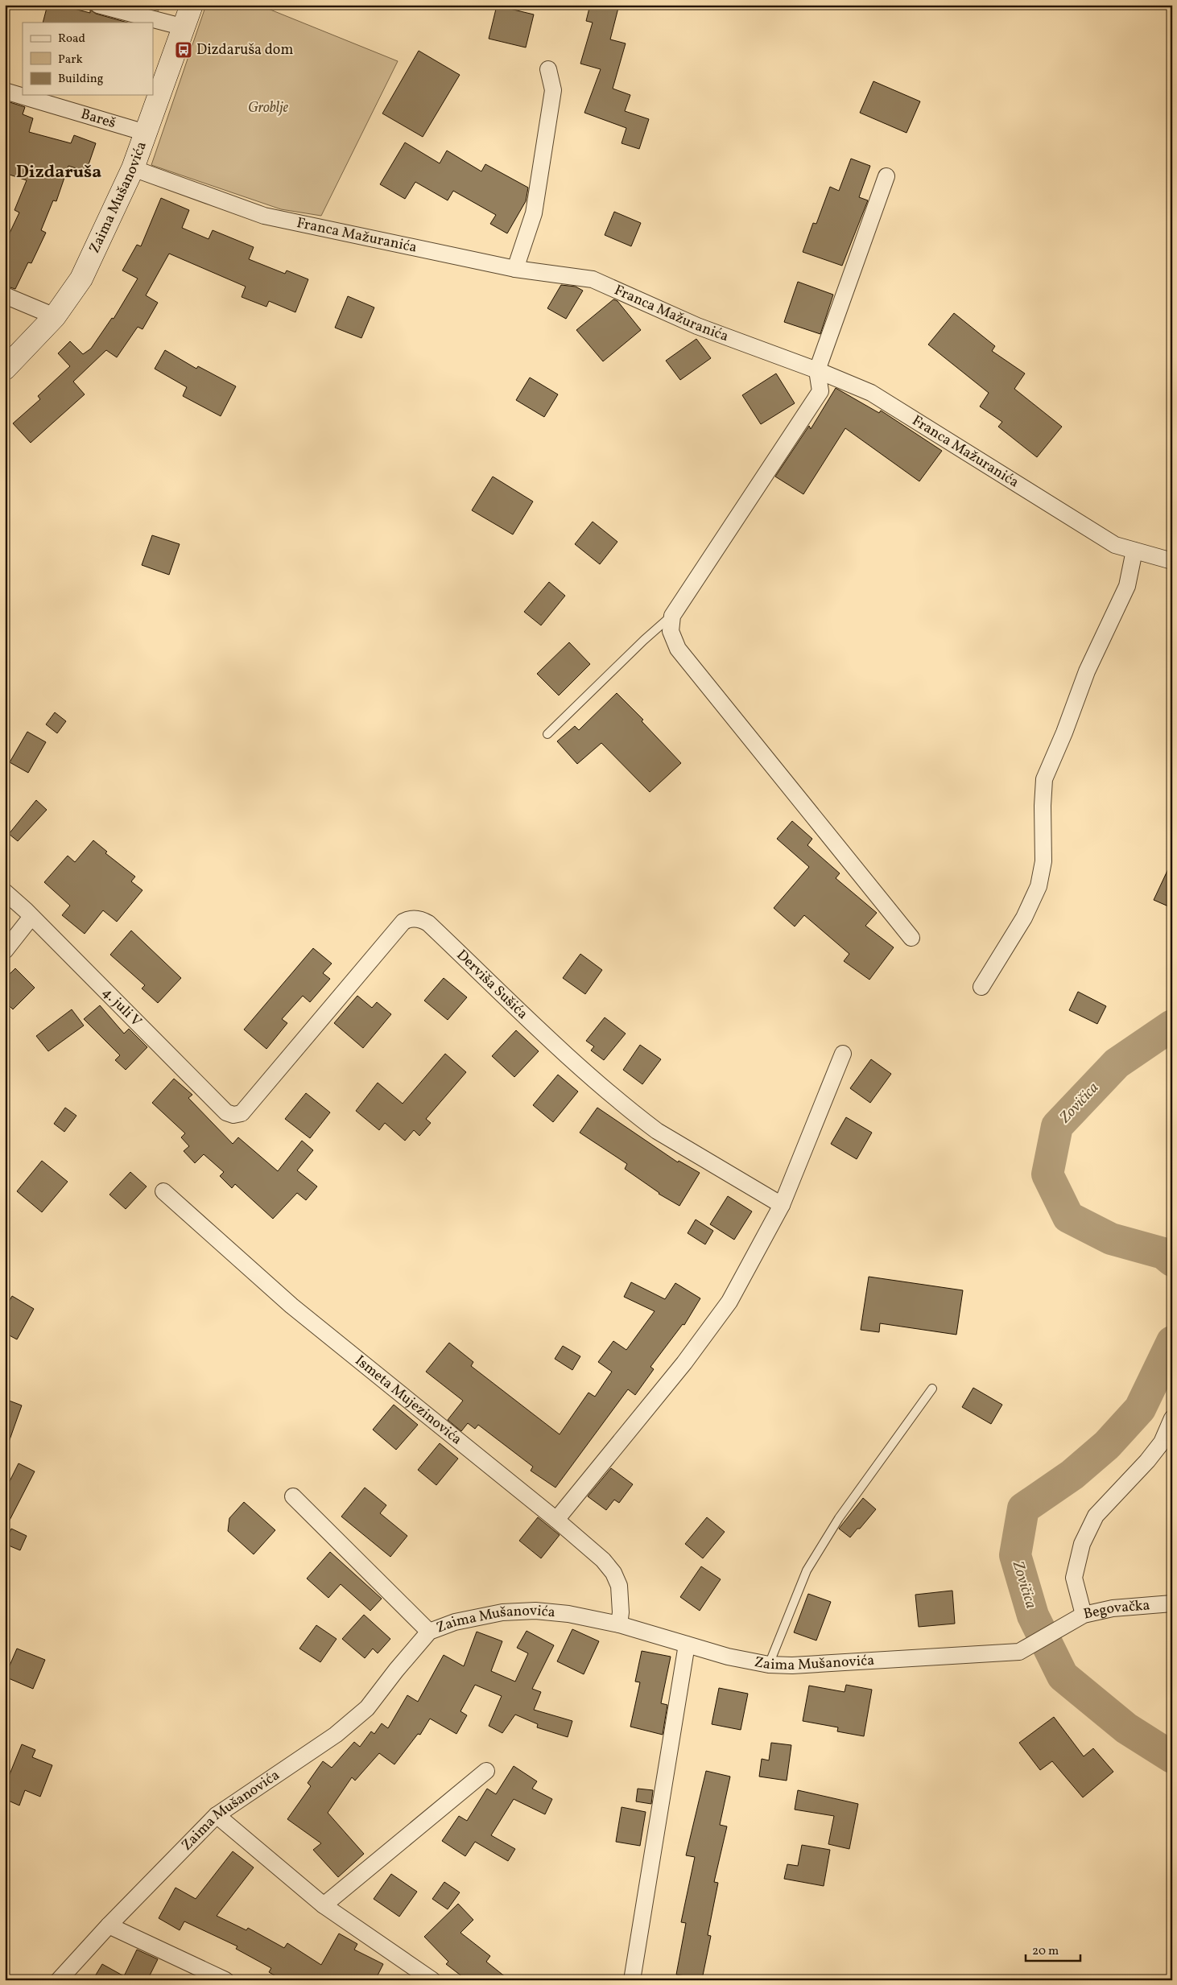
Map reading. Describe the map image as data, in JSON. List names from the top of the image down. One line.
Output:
{"streets":{"street":["Bareš","Zaima Mušanovića","Franca Mažuranića","Derviša Sušića","4. juli V","Ismeta Mujezinovića","Begovačka"]},"crossings":[["Bareš","Zaima Mušanovića"],["Zaima Mušanovića","Franca Mažuranića"],["Zaima Mušanovića","Ismeta Mujezinovića"],["Zaima Mušanovića","Begovačka"],["Derviša Sušića","4. juli V"]],"districts":["Dizdaruša"],"water":["Zovičica"],"parks":["Groblje"],"places":{"bus stop":["Dizdaruša dom"]},"legend":["Road","Park","Building"],"scale_bar":"20 m"}
